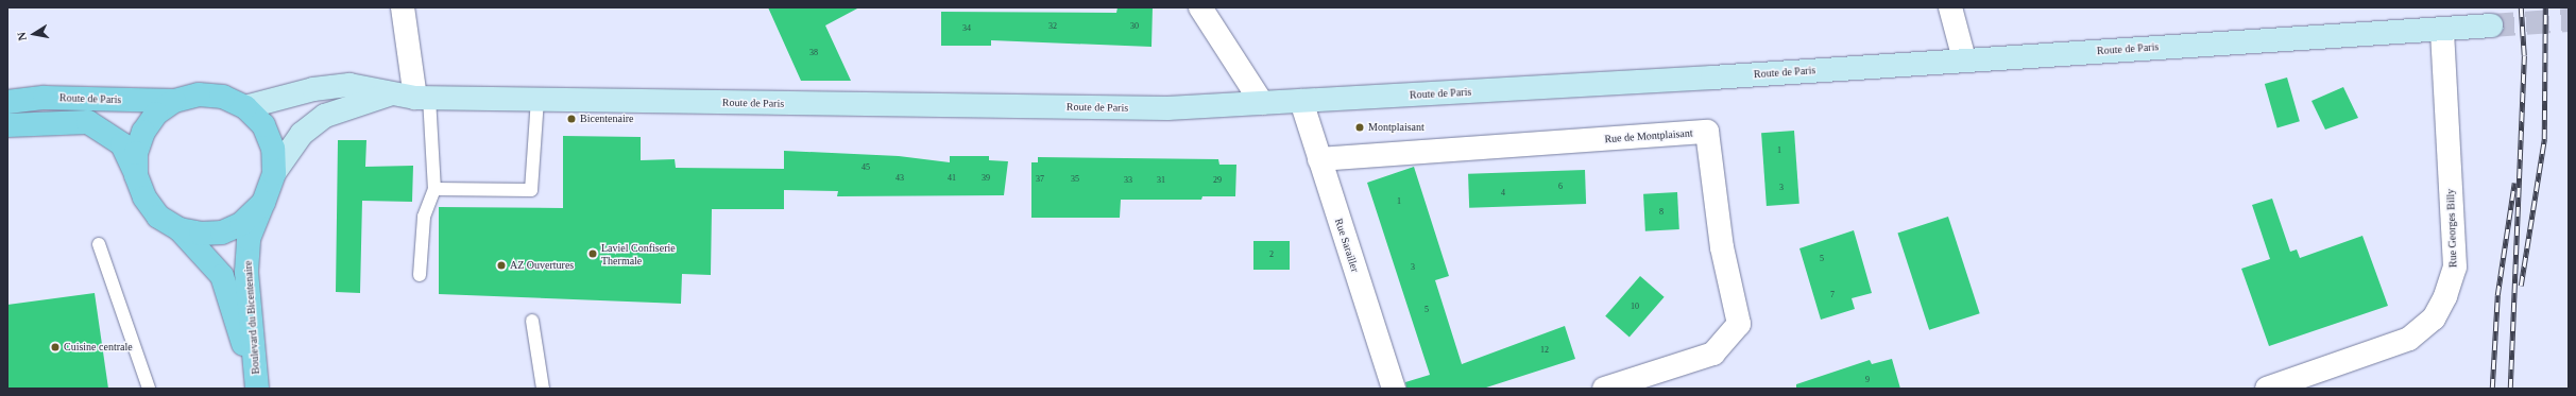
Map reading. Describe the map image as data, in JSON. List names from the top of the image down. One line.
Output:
{"streets":{"main road":["Route de Paris","Boulevard du Bicentenaire"],"street":["Rue de Montplaisant","Rue Georges Billy","Rue Sarailler"]},"crossings":[["Route de Paris","Rue Georges Billy"],["Route de Paris","Rue Sarailler"],["Route de Paris","Boulevard du Bicentenaire"],["Rue de Montplaisant","Rue Sarailler"]],"places":["Bicentenaire","Montplaisant","Laviel Confiserie Thermale","AZ Ouvertures","Cuisine centrale"],"house_numbers":["32","30","34","38","1","45","43","41","39","37","35","33","31","29","6","3","4","1","8","2","5","3","7","10","5","12","9"],"north":"left"}
